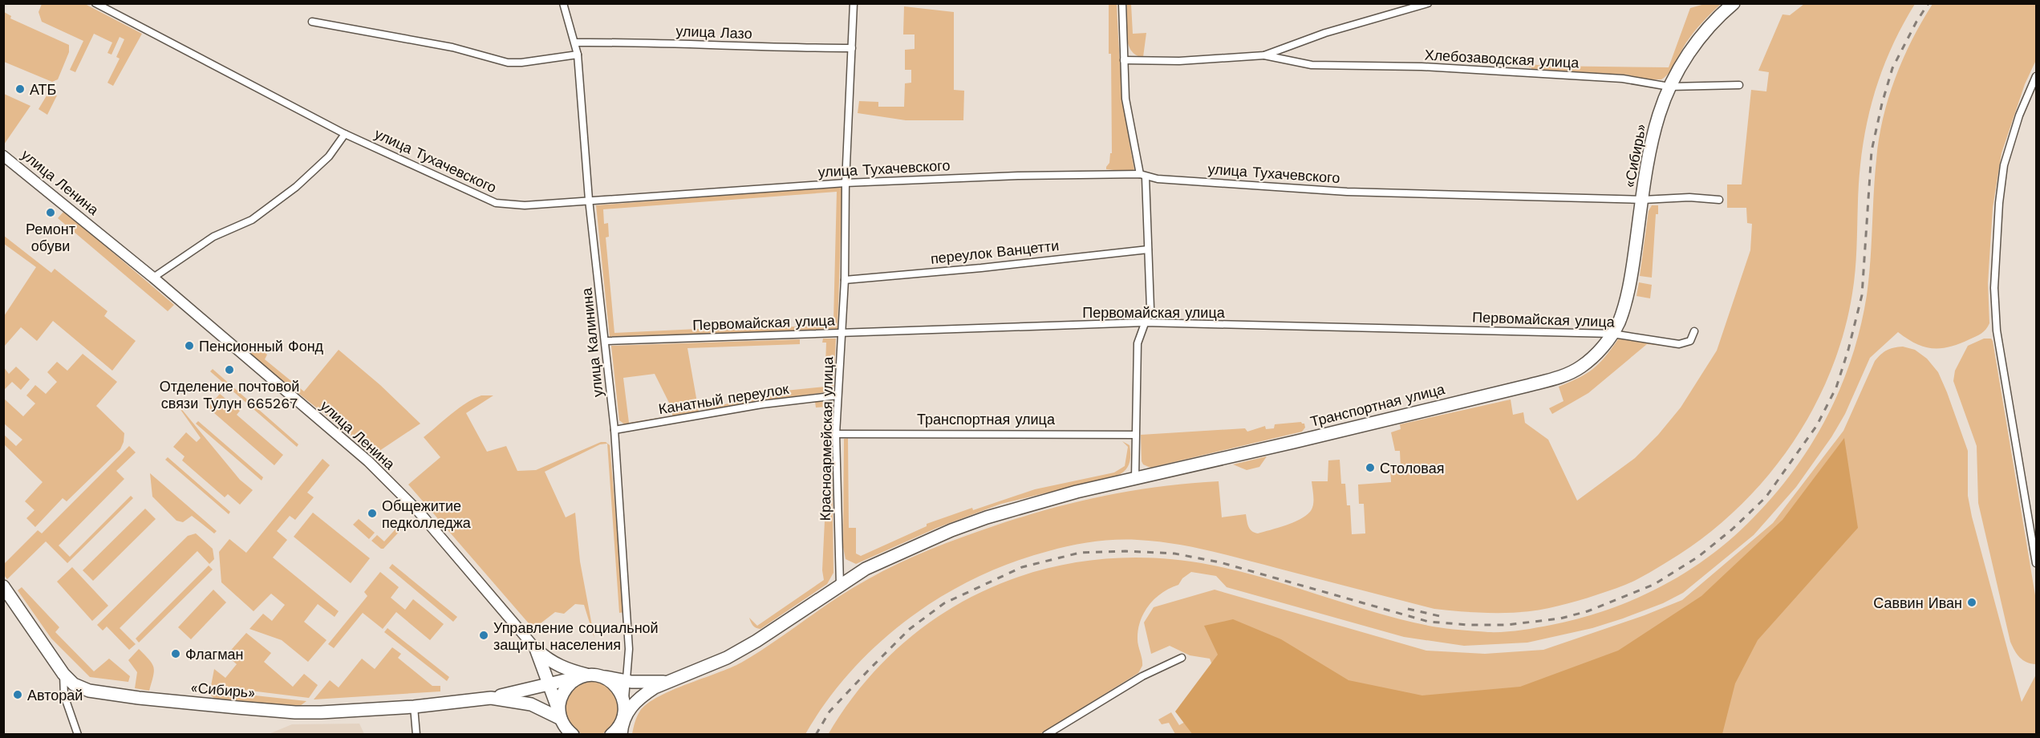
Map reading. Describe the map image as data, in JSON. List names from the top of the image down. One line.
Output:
{"streets":{"highway":["«Сибирь»","Транспортная улица"],"main road":["улица Ленина"],"street":["улица Лазо","Хлебозаводская улица","улица Тухачевского","переулок Ванцетти","Первомайская улица","улица Калинина","Канатный переулок","Красноармейская улица"]},"crossings":[["улица Лазо","улица Калинина"],["улица Лазо","Красноармейская улица"],["Хлебозаводская улица","«Сибирь»"],["«Сибирь»","улица Тухачевского"],["«Сибирь»","Первомайская улица"],["«Сибирь»","Транспортная улица"],["улица Тухачевского","улица Калинина"],["улица Тухачевского","Красноармейская улица"],["переулок Ванцетти","Красноармейская улица"],["Первомайская улица","улица Калинина"],["Первомайская улица","Транспортная улица"],["Первомайская улица","Красноармейская улица"],["улица Калинина","Канатный переулок"],["Канатный переулок","Красноармейская улица"],["Транспортная улица","Красноармейская улица"]],"places":["АТБ","Ремонт обуви","Пенсионный Фонд","Отделение почтовой связи Тулун 665267","Столовая","Общежитие педколледжа","Саввин Иван","Управление социальной защиты населения","Флагман","Авторай"]}
